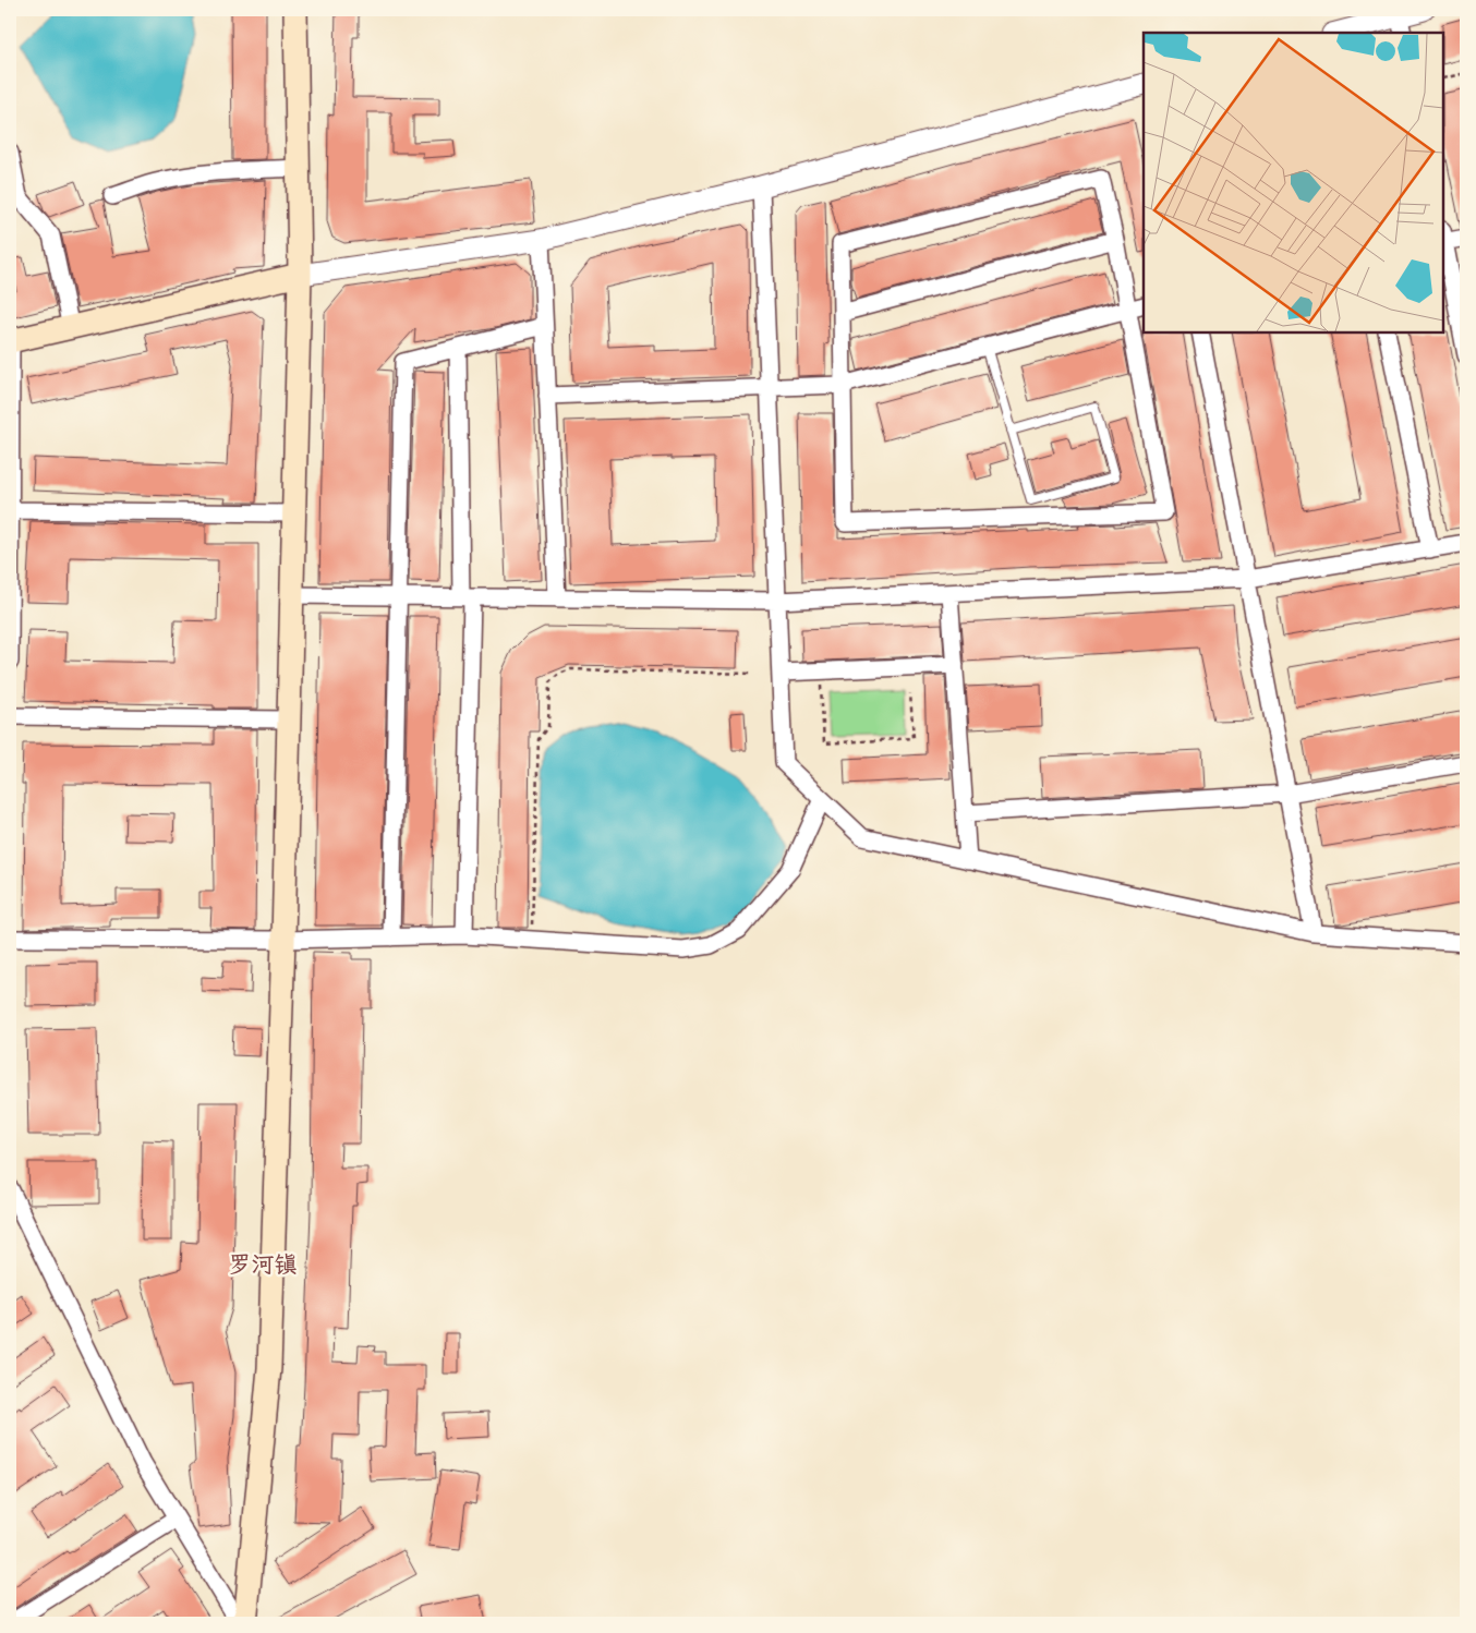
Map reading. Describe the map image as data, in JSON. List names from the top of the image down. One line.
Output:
{"districts":["罗河镇"]}
